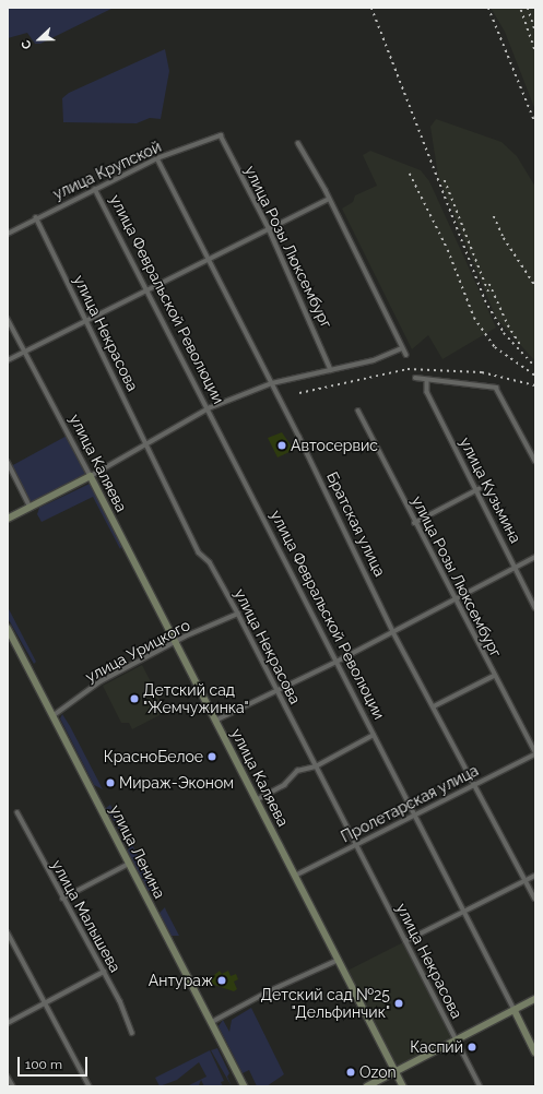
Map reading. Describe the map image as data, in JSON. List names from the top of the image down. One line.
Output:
{"streets":{"street":["улица Крупской","улица Розы Люксембург","улица Февральской Революции","улица Некрасова","улица Каляева","улица Кузьмина","Братская улица","улица Урицкого","Пролетарская улица","улица Ленина","улица Малышева"]},"crossings":[["улица Крупской","улица Розы Люксембург"],["улица Крупской","улица Февральской Революции"],["улица Крупской","улица Некрасова"],["улица Крупской","Братская улица"],["улица Розы Люксембург","Пролетарская улица"],["улица Февральской Революции","Пролетарская улица"],["улица Некрасова","улица Урицкого"],["улица Некрасова","Пролетарская улица"],["улица Каляева","улица Урицкого"],["улица Каляева","Пролетарская улица"],["Братская улица","Пролетарская улица"],["улица Урицкого","улица Ленина"]],"places":["Автосервис","Детский сад \"Жемчужинка\"","КрасноБелое","Мираж-Эконом","Антураж","Детский сад №25 \"Дельфинчик\"","Каспий","Ozon"],"scale_bar":"100 m","north":"left"}
